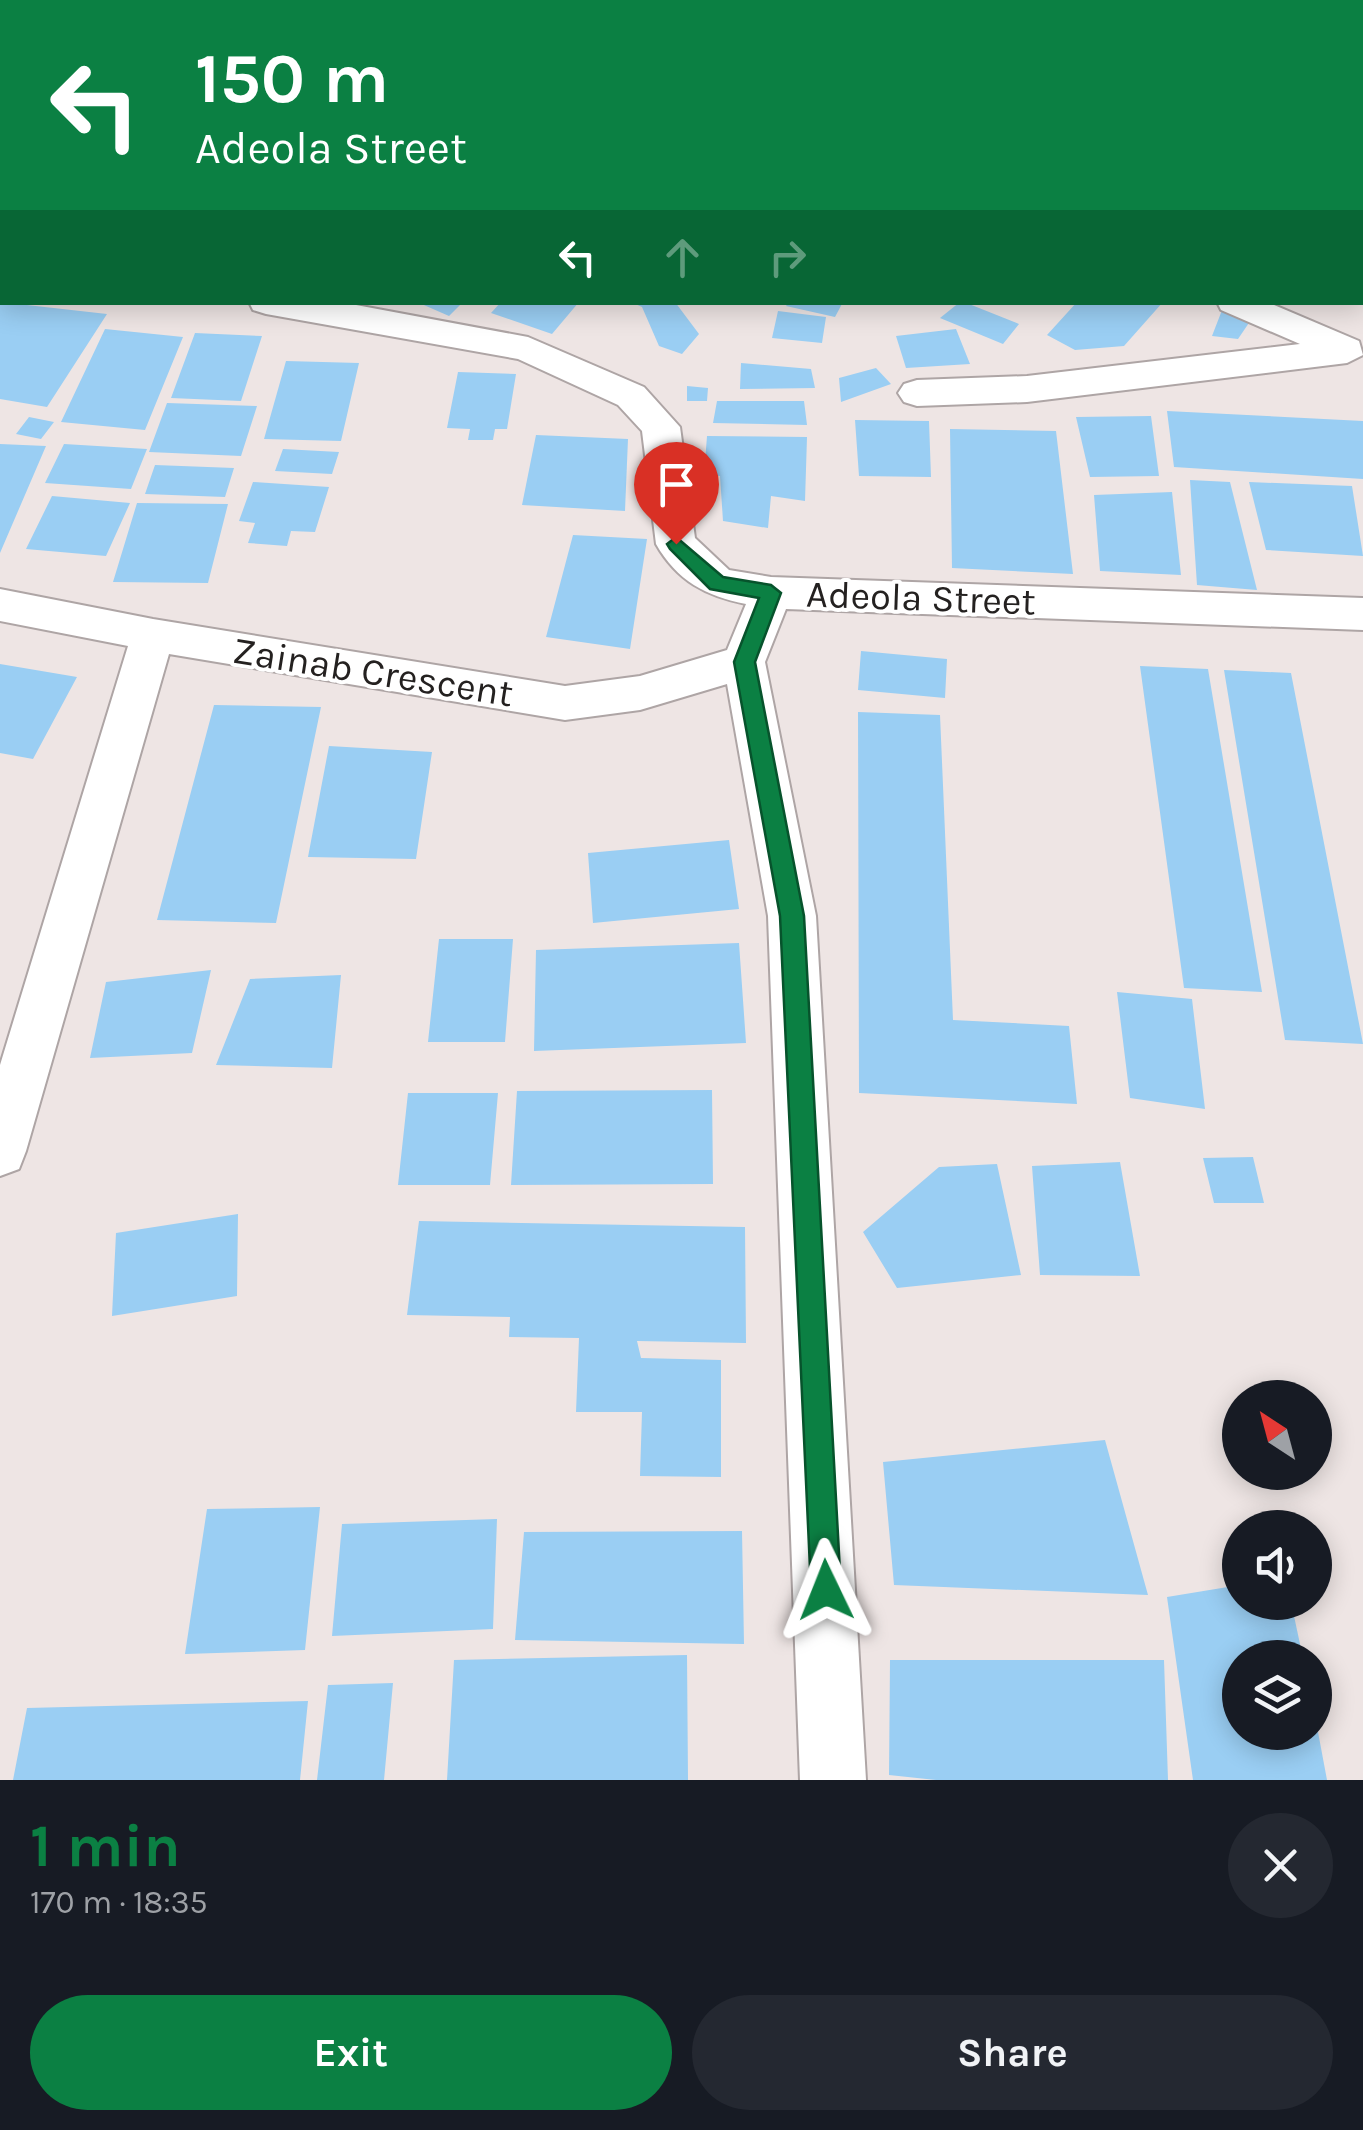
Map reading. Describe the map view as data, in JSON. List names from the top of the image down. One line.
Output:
{"streets":{"street":["Adeola Street","Zainab Crescent"]},"north":"top left","page":{"turn":["150 m","Adeola Street"],"heading":["1 min","170 m · 18:35"],"buttons":["Exit","Share"]}}
